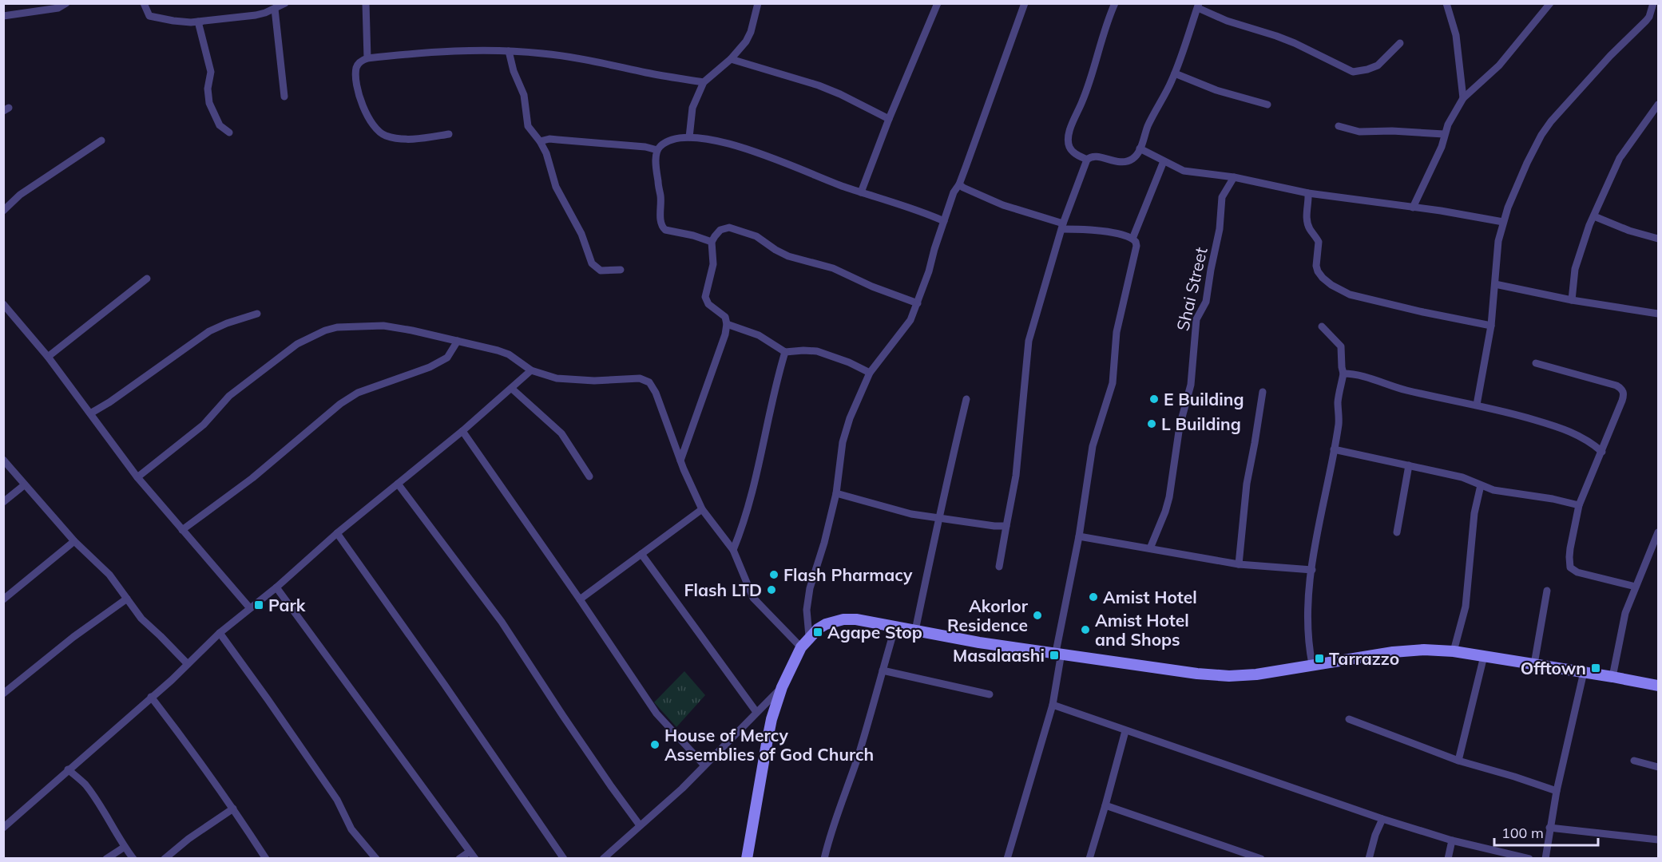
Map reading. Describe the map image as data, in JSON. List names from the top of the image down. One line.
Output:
{"streets":{"street":["Shai Street"]},"places":{"other":["E Building","L Building","Flash Pharmacy","Flash LTD","Amist Hotel","Akorlor Residence","Amist Hotel and Shops","House of Mercy Assemblies of God Church"],"transit":["Park","Agape Stop","Masalaashi","Tarrazzo","Offtown"]},"scale_bar":"100 m"}
